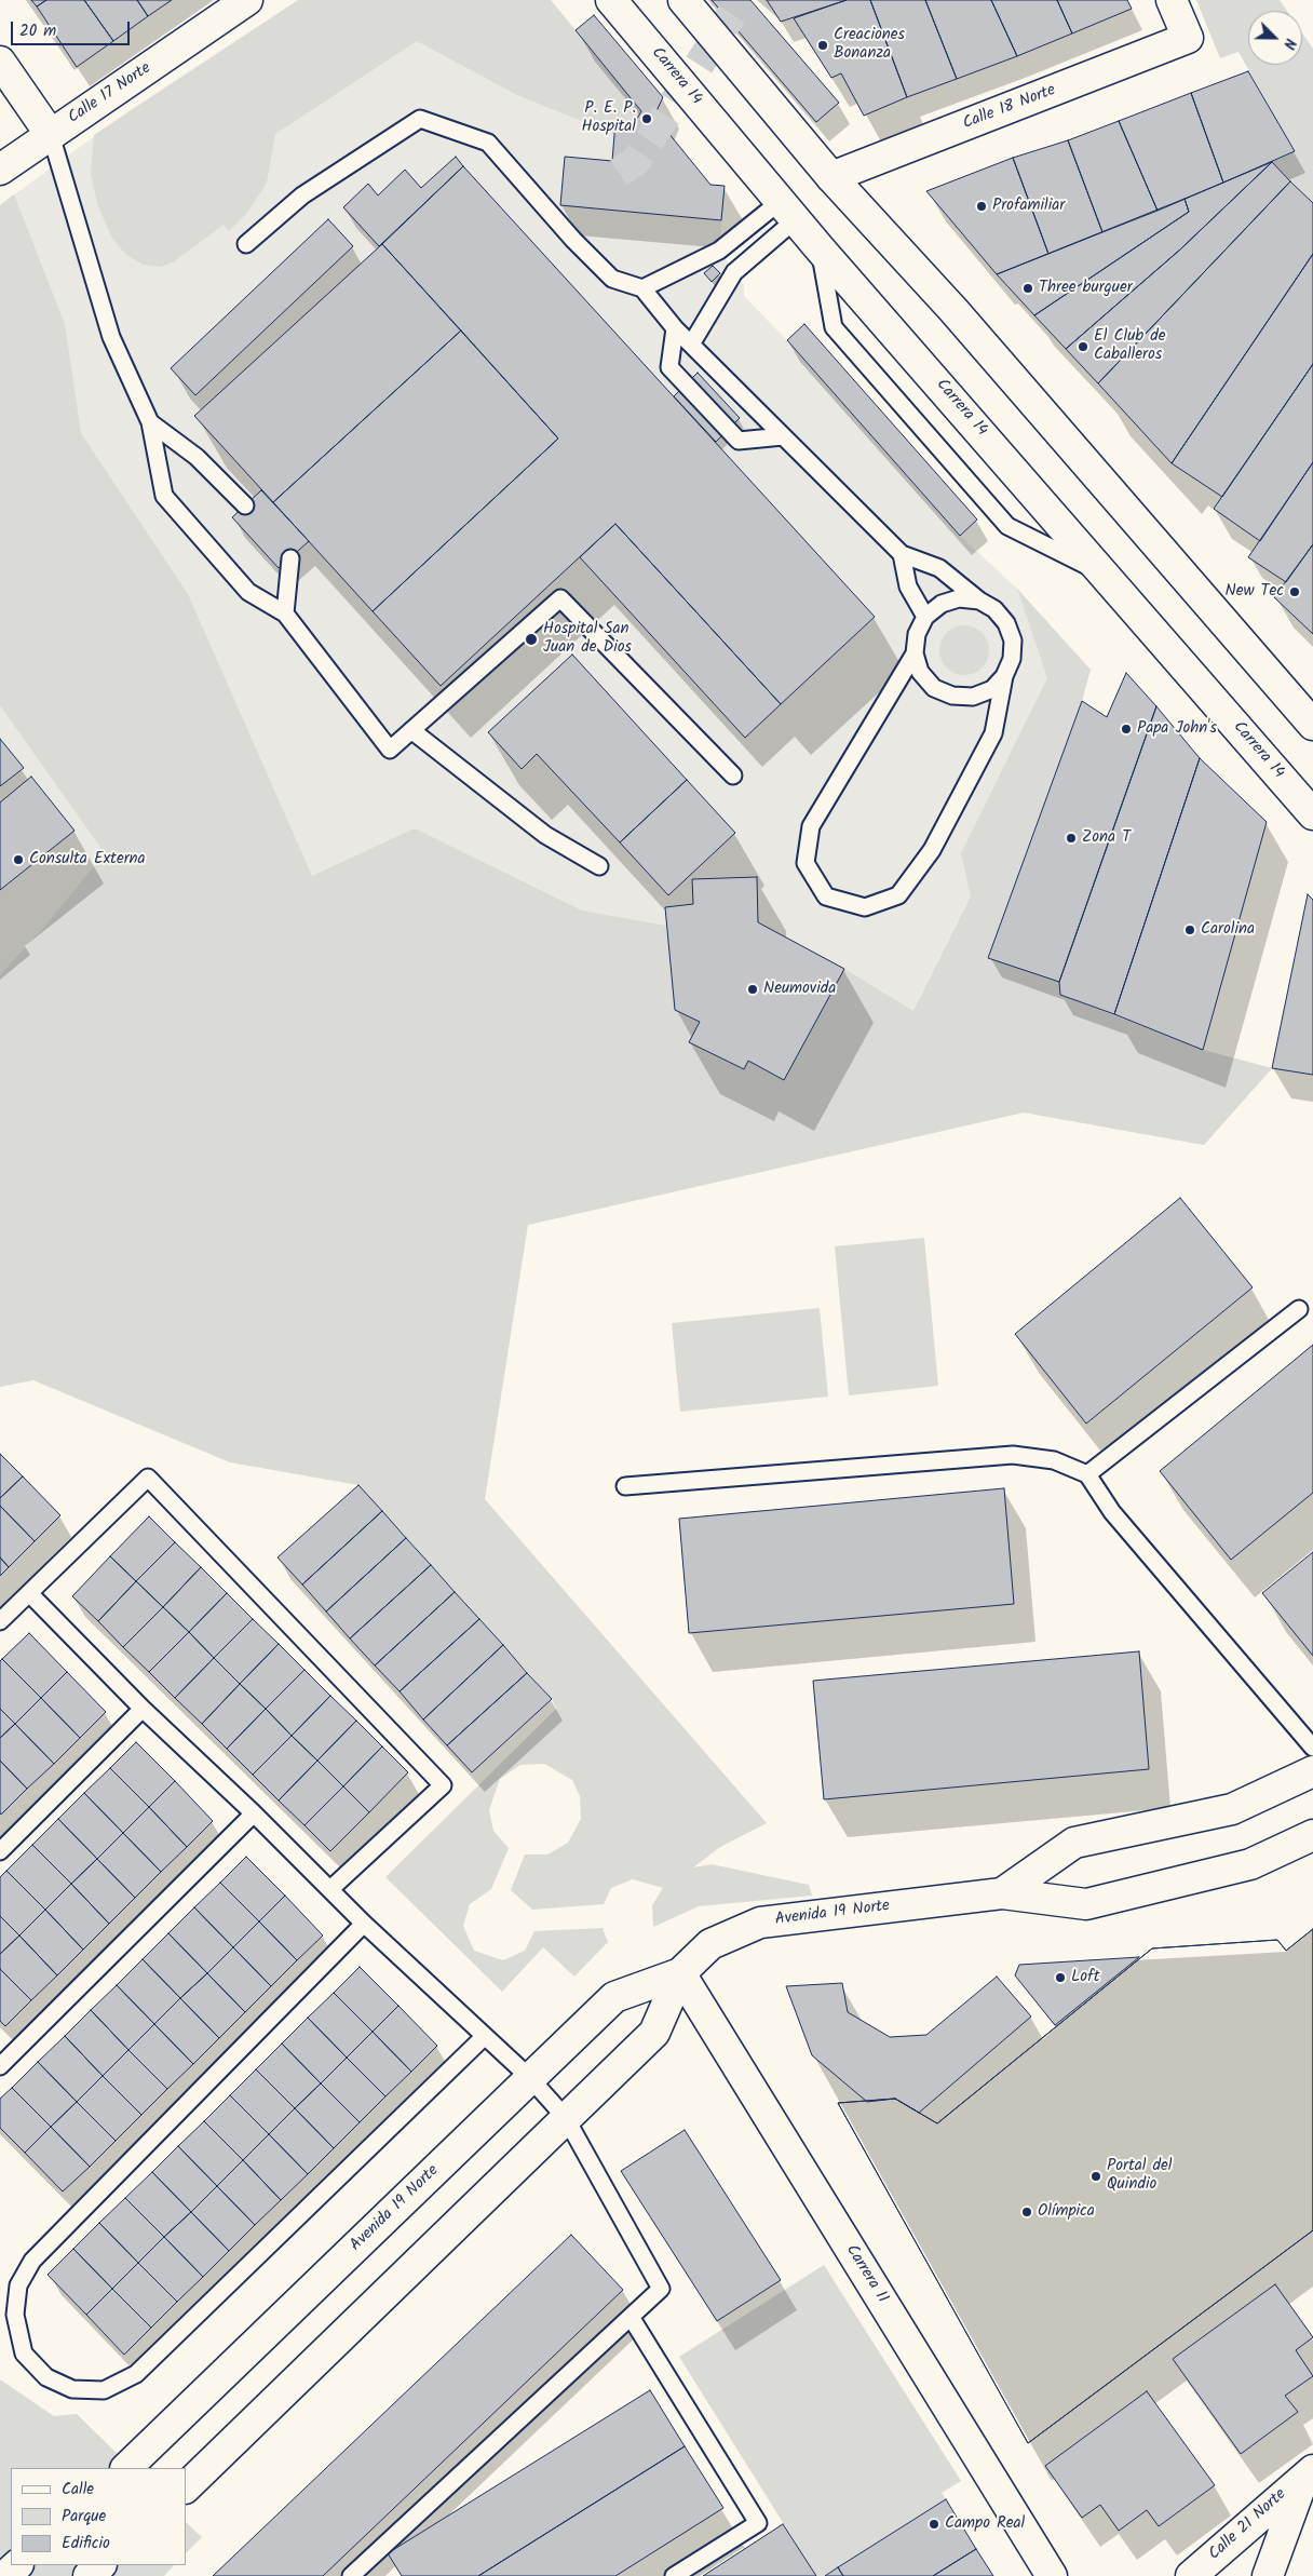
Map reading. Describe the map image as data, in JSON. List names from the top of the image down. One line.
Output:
{"streets":{"street":["Carrera 14","Calle 17 Norte","Calle 18 Norte","Avenida 19 Norte","Carrera 11","Calle 21 Norte"]},"crossings":[["Avenida 19 Norte","Carrera 11"]],"places":["Creaciones Bonanza","P. E. P. Hospital","Profamiliar","Three burguer","El Club de Caballeros","New Tec","Hospital San Juan de Dios","Papa John's","Zona T","Consulta Externa","Carolina","Neumovida","Loft","Portal del Quindio","Olímpica","Campo Real"],"legend":["Calle","Parque","Edificio"],"scale_bar":"20 m","north":"bottom right"}
